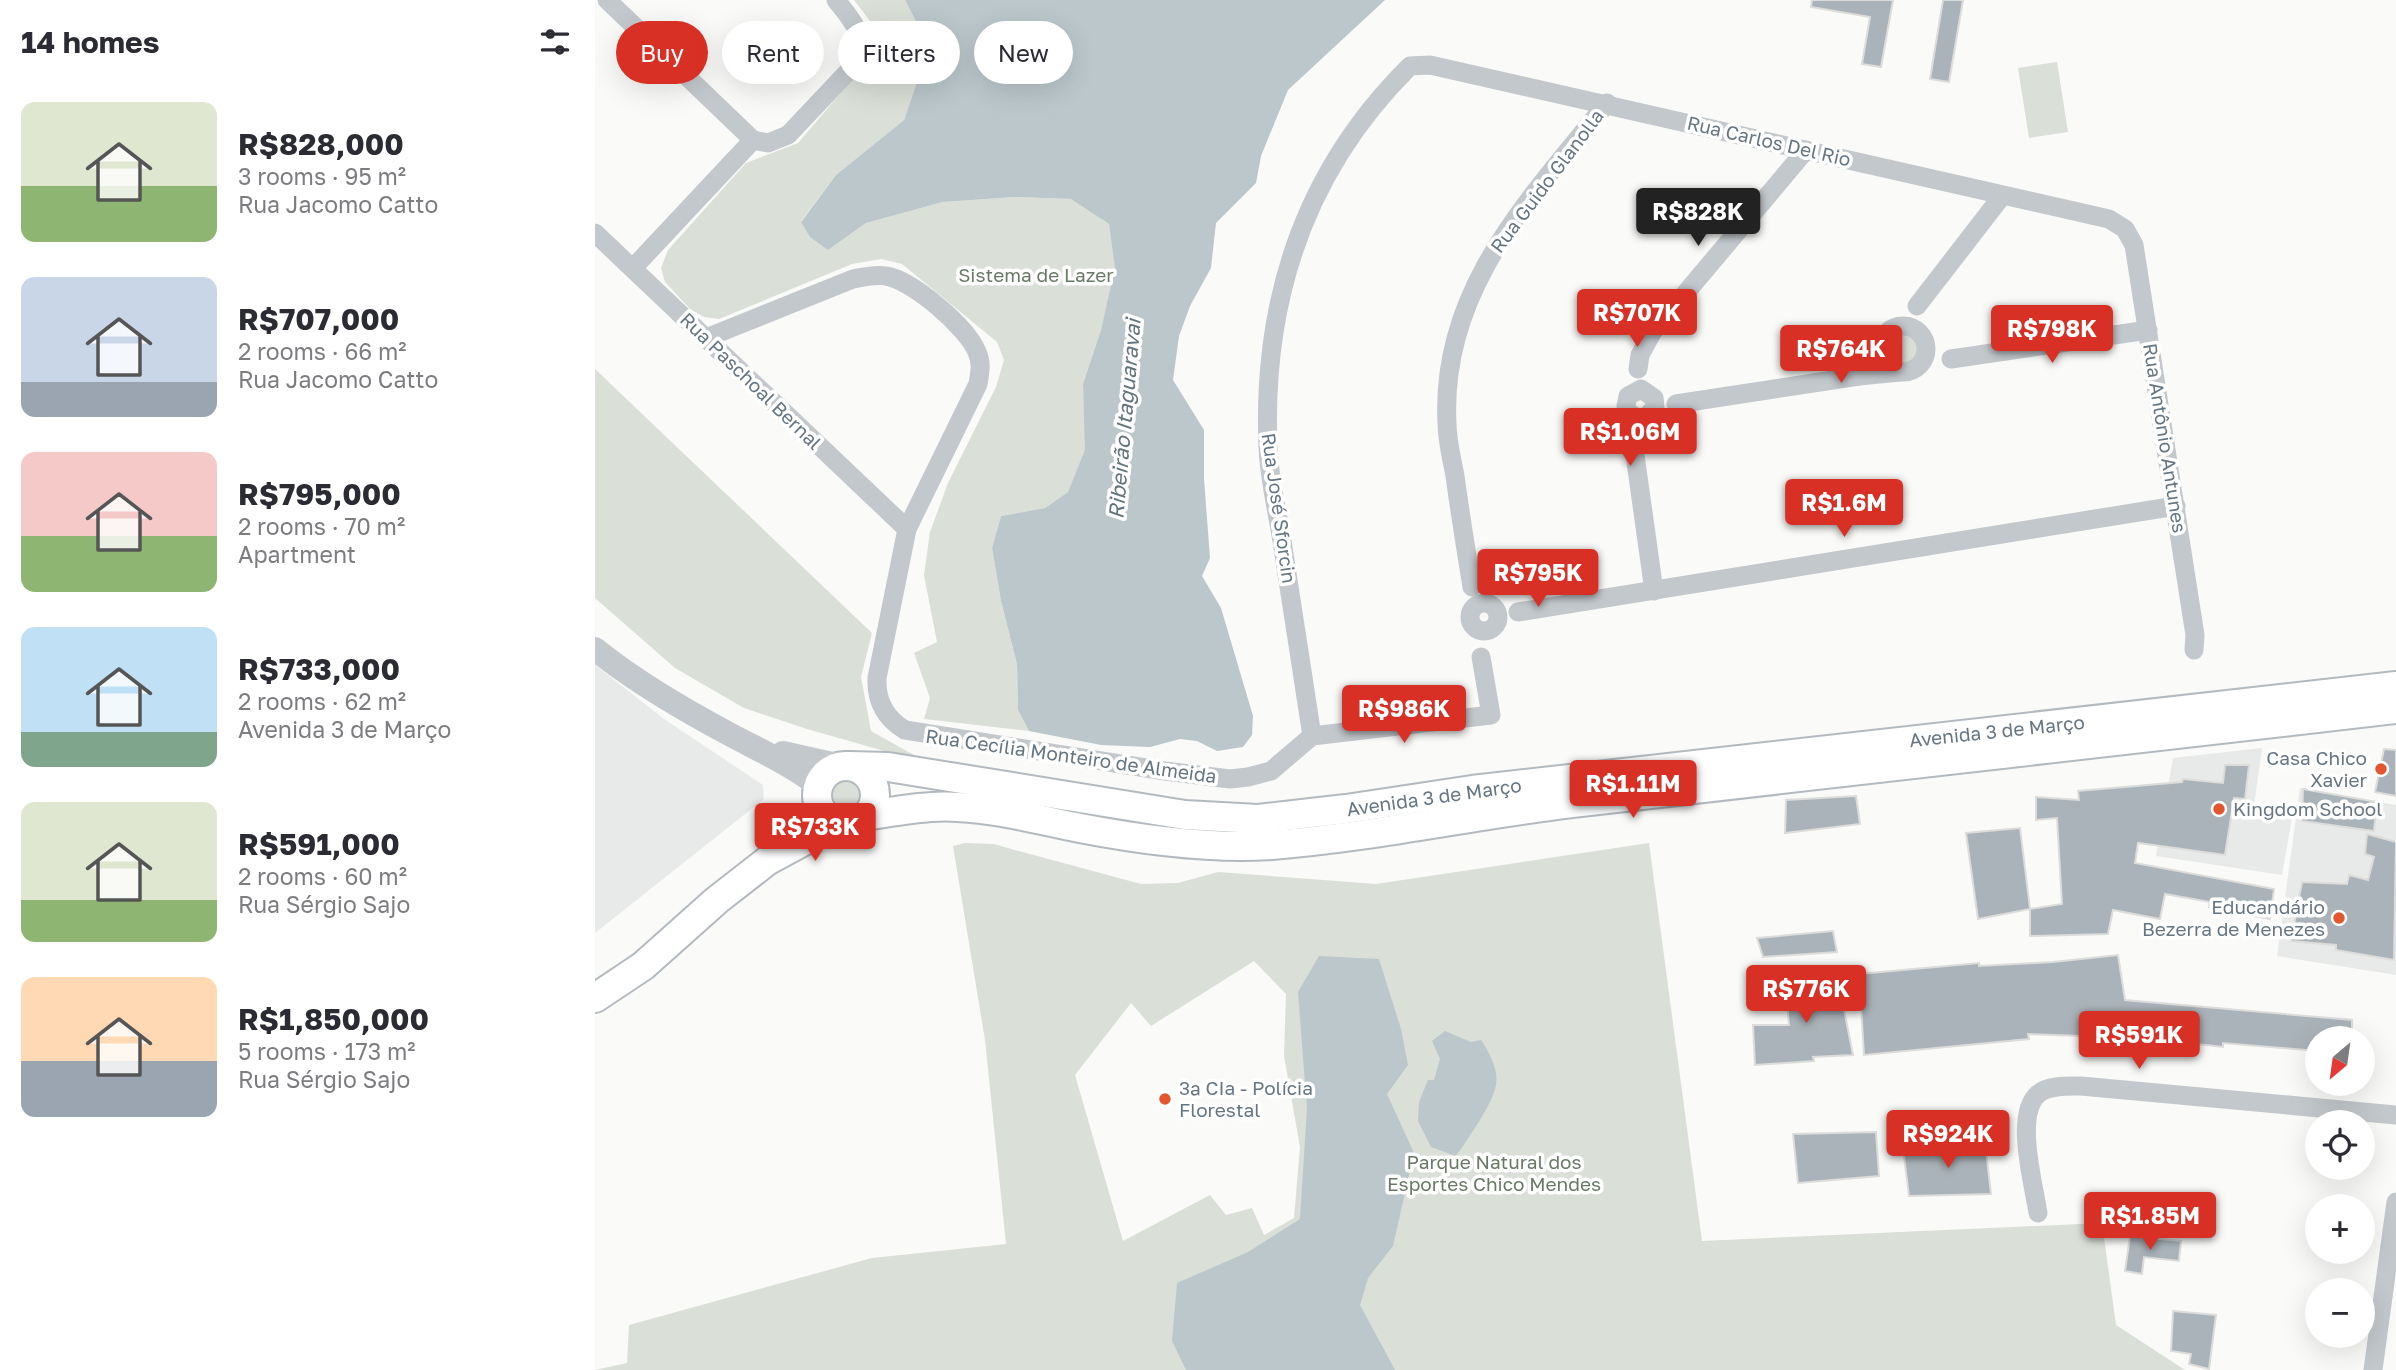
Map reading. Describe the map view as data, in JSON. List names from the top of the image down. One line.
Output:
{"streets":{"main road":["Avenida 3 de Março"],"street":["Rua Carlos Del Rio","Rua Guido Glanolla","Rua Paschoal Bernal","Rua Antônio Antunes","Rua José Sforcin","Rua Cecília Monteiro de Almeida"]},"crossings":[["Rua Carlos Del Rio","Rua Guido Glanolla"],["Rua Carlos Del Rio","Rua Antônio Antunes"],["Rua Carlos Del Rio","Rua José Sforcin"],["Rua Paschoal Bernal","Rua Cecília Monteiro de Almeida"],["Rua José Sforcin","Rua Cecília Monteiro de Almeida"]],"water":["Ribeirão Itaguaravai"],"parks":["Sistema de Lazer","Parque Natural dos Esportes Chico Mendes"],"places":["Casa Chico Xavier","Kingdom School","Educandário Bezerra de Menezes","3ª CIa - Polícia Florestal"],"north":"bottom left","page":{"heading":"14 homes","chip":["Buy","Rent","Filters","New"],"list":[{"name":"R$828,000","note":"3 rooms · 95 m² · Rua Jacomo Catto"},{"name":"R$707,000","note":"2 rooms · 66 m² · Rua Jacomo Catto"},{"name":"R$795,000","note":"2 rooms · 70 m² · Apartment"},{"name":"R$733,000","note":"2 rooms · 62 m² · Avenida 3 de Março"},{"name":"R$591,000","note":"2 rooms · 60 m² · Rua Sérgio Sajo"},{"name":"R$1,850,000","note":"5 rooms · 173 m² · Rua Sérgio Sajo"}],"price":["R$828K","R$707K","R$798K","R$764K","R$1.06M","R$1.6M","R$795K","R$986K","R$1.11M","R$733K","R$776K","R$591K","R$924K","R$1.85M"],"map_buttons":["+","−"]}}
